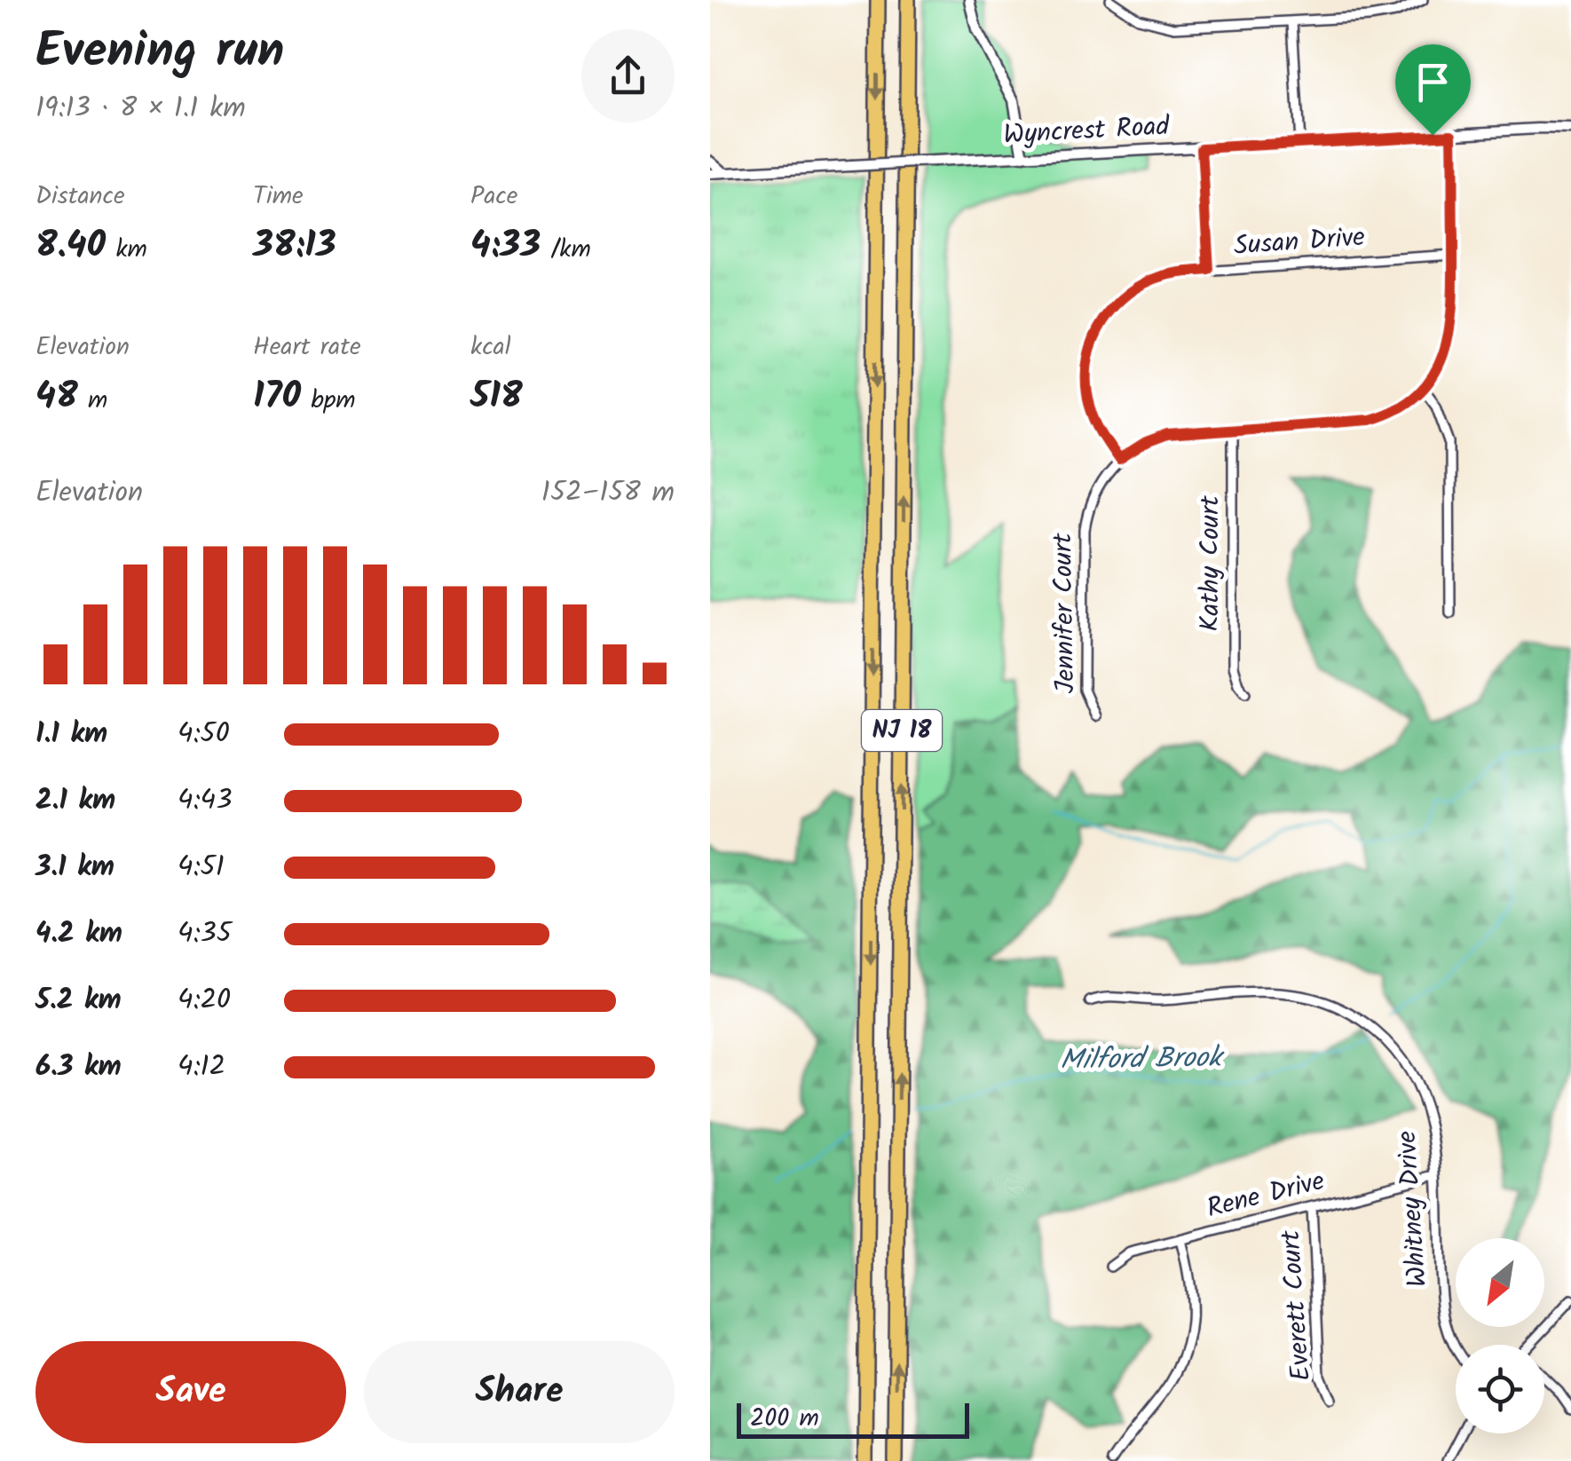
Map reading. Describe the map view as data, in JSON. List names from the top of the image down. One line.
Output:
{"streets":{"highway":["NJ 18"],"street":["Wyncrest Road","Susan Drive","Kathy Court","Jennifer Court","Rene Drive","Whitney Drive","Everett Court"]},"crossings":[["Wyncrest Road","Jennifer Court"],["Susan Drive","Jennifer Court"],["Kathy Court","Jennifer Court"],["Rene Drive","Whitney Drive"],["Rene Drive","Everett Court"]],"water":["Milford Brook"],"scale_bar":"200 m","north":"bottom left","page":{"heading":["Evening run","19:13 · 8 × 1.1 km"],"stats":[["Distance","8.40 km"],["Time","38:13"],["Pace","4:33 /km"],["Elevation","48 m"],["Heart rate","170 bpm"],["kcal","518"]],"chart":["Elevation","152–158 m"],"list":[{"name":"1.1 km","note":"4:50"},{"name":"2.1 km","note":"4:43"},{"name":"3.1 km","note":"4:51"},{"name":"4.2 km","note":"4:35"},{"name":"5.2 km","note":"4:20"},{"name":"6.3 km","note":"4:12"}],"buttons":["Save","Share"],"scale":"200 m"}}
